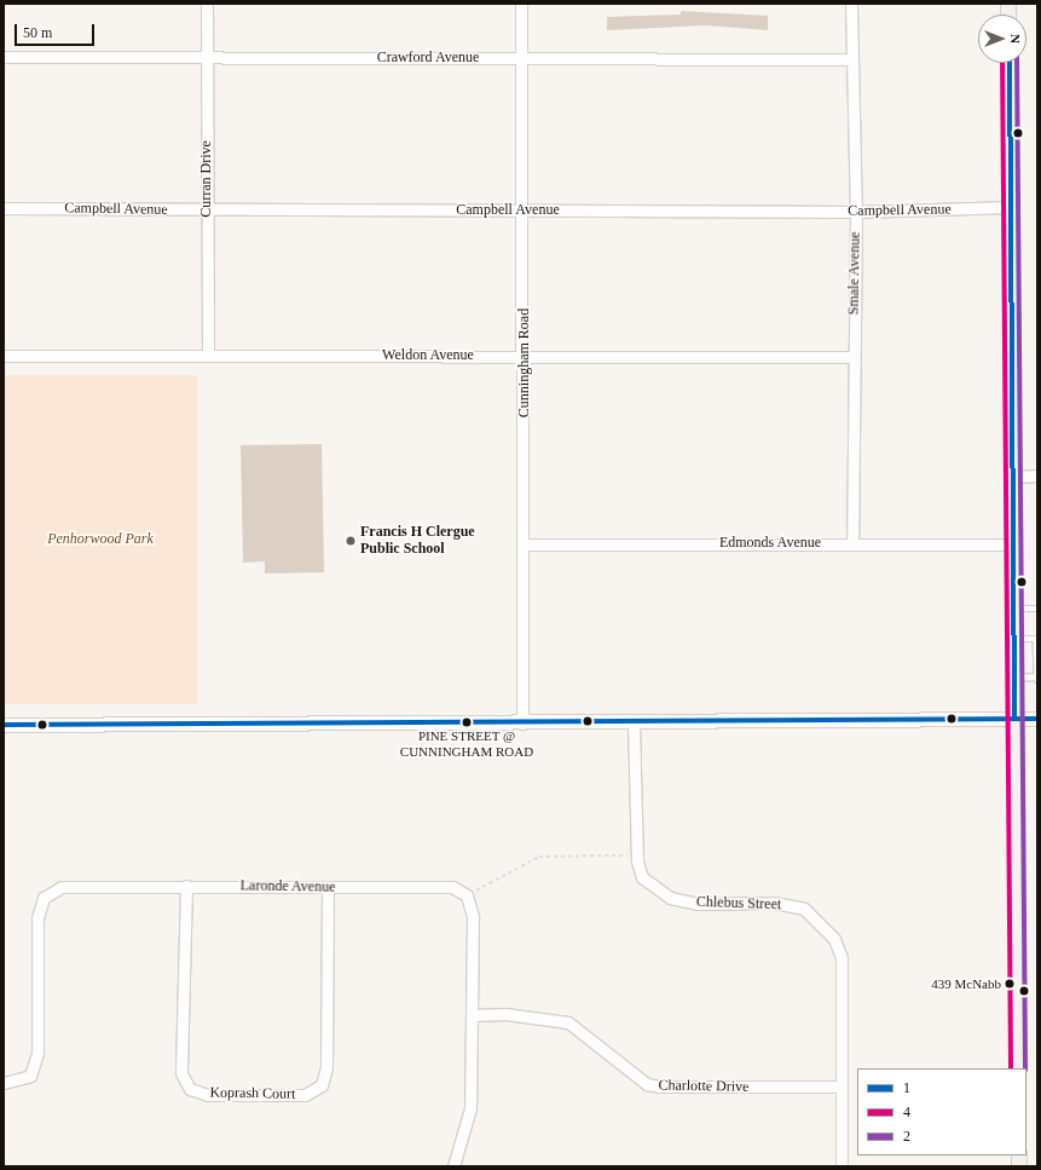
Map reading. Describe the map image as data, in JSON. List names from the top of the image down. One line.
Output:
{"streets":{"street":["Crawford Avenue","Curran Drive","Campbell Avenue","Smale Avenue","Weldon Avenue","Cunningham Road","Edmonds Avenue","Laronde Avenue","Chlebus Street","Charlotte Drive","Koprash Court"]},"crossings":[["Crawford Avenue","Curran Drive"],["Crawford Avenue","Smale Avenue"],["Crawford Avenue","Cunningham Road"],["Curran Drive","Campbell Avenue"],["Curran Drive","Weldon Avenue"],["Campbell Avenue","Smale Avenue"],["Campbell Avenue","Cunningham Road"],["Smale Avenue","Weldon Avenue"],["Smale Avenue","Edmonds Avenue"],["Weldon Avenue","Cunningham Road"],["Cunningham Road","Edmonds Avenue"],["Laronde Avenue","Koprash Court"],["Chlebus Street","Charlotte Drive"]],"parks":["Penhorwood Park"],"places":["Francis H Clergue Public School","PINE STREET @ CUNNINGHAM ROAD","439 McNabb"],"lines":["transit line 1","transit line 4","transit line 2"],"legend":["1","4","2"],"scale_bar":"50 m","north":"right"}
